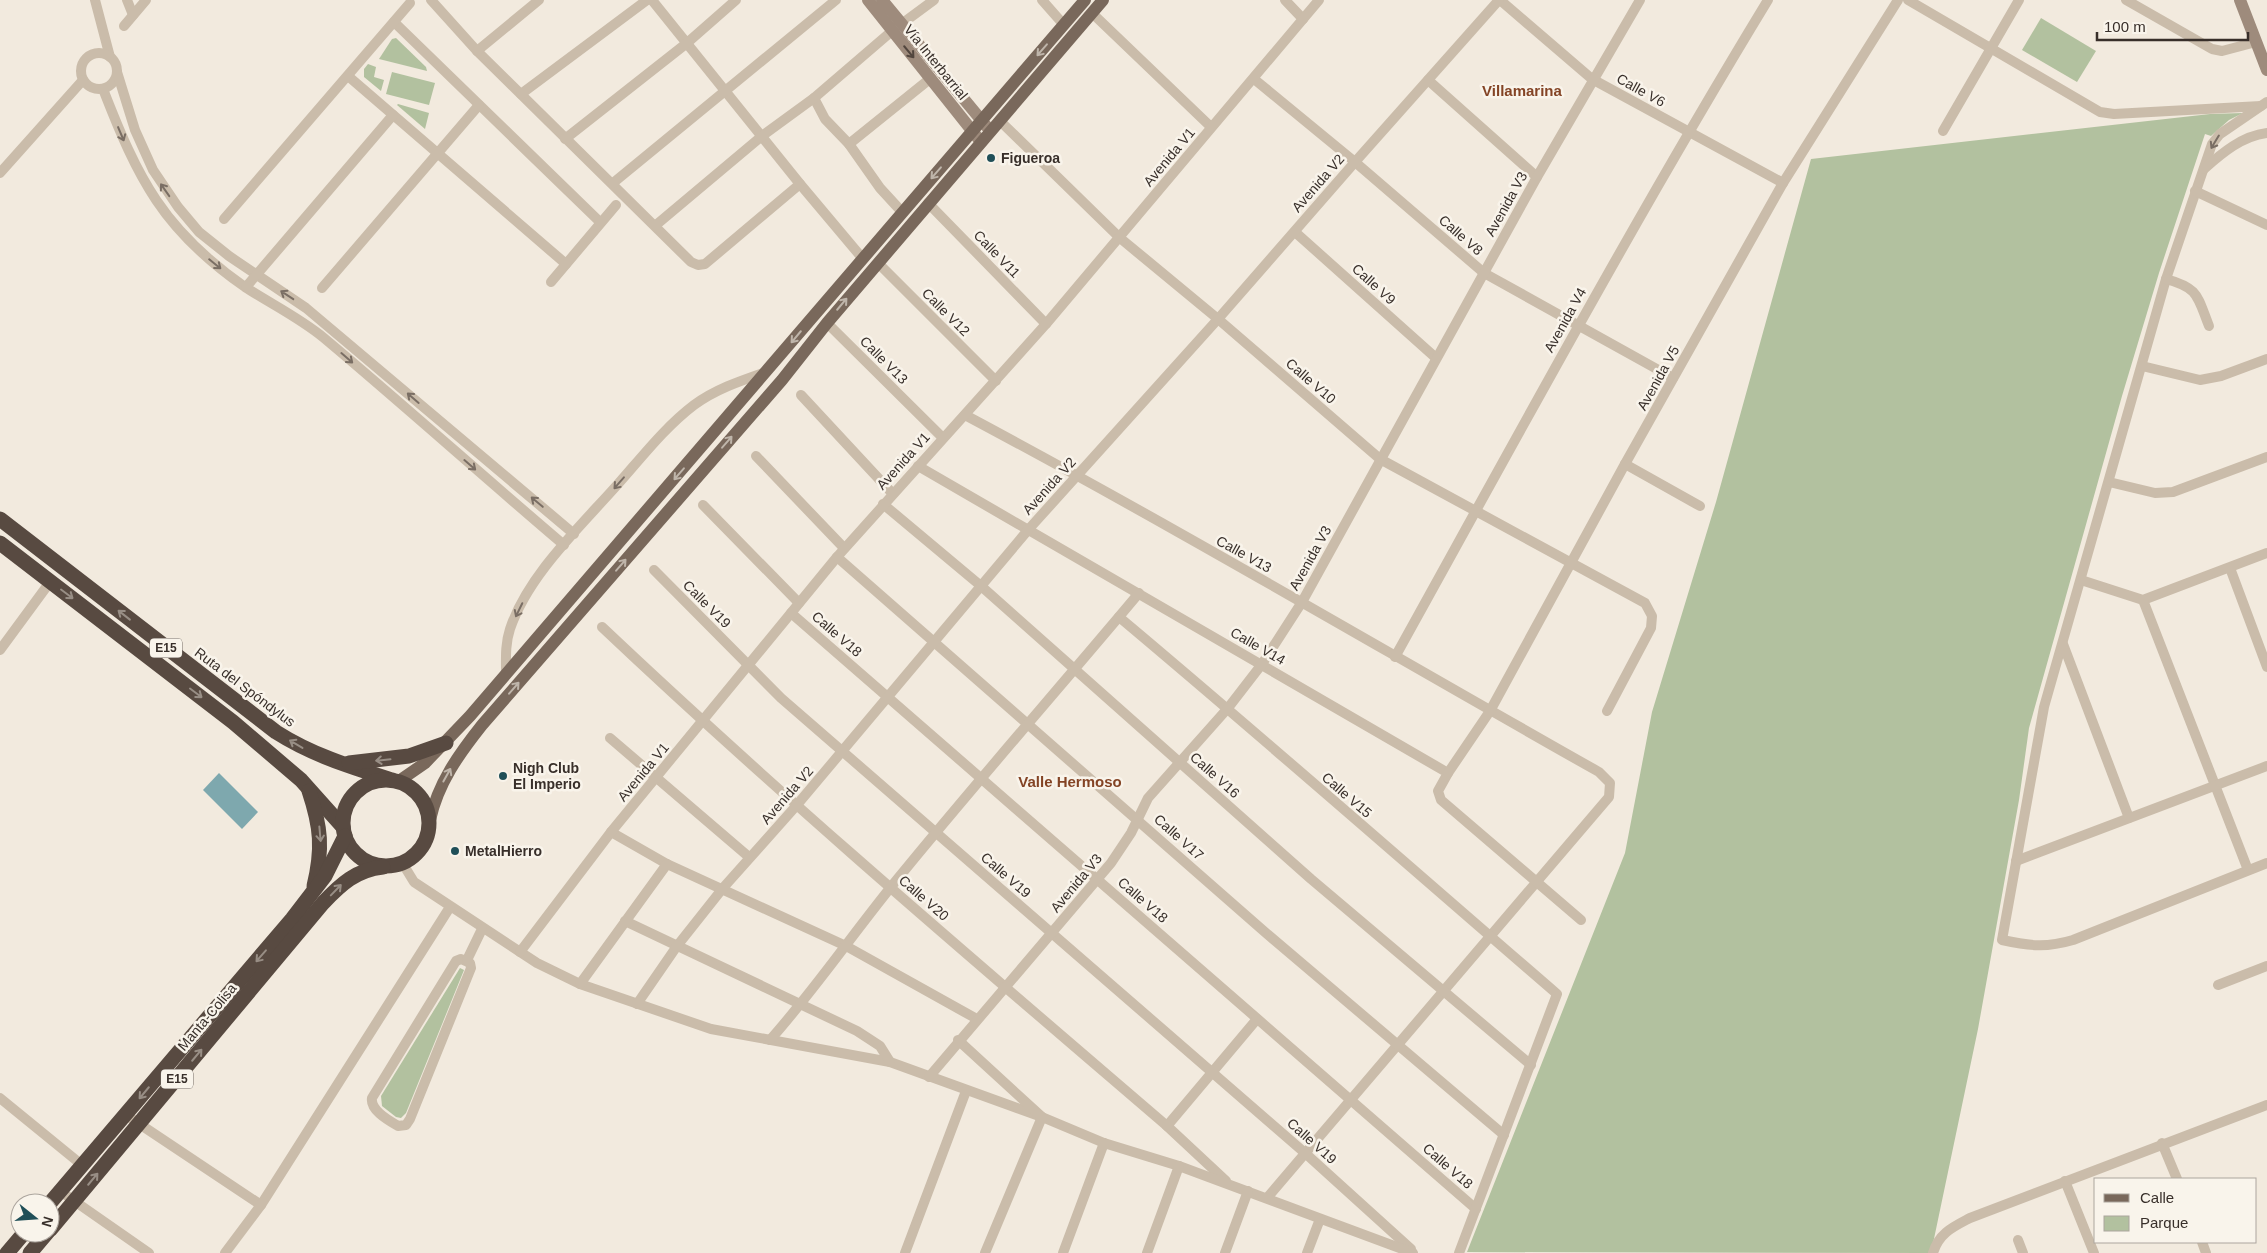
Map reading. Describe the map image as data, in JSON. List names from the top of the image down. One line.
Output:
{"streets":{"highway":["E15","Ruta del Spóndylus","Manta-Colisa"],"main road":["Vía Interbarrial"],"street":["Calle V6","Avenida V1","Avenida V2","Avenida V3","Calle V8","Calle V11","Calle V9","Calle V12","Avenida V4","Calle V13","Avenida V5","Calle V10","Calle V19","Calle V18","Calle V14","Calle V16","Calle V15","Calle V17","Calle V20"]},"crossings":[["Calle V6","Avenida V2"],["Calle V6","Avenida V3"],["Calle V6","Avenida V4"],["Calle V6","Avenida V5"],["Avenida V1","Calle V8"],["Avenida V1","Calle V11"],["Avenida V1","Calle V12"],["Avenida V1","Calle V13"],["Avenida V1","Calle V10"],["Avenida V1","Calle V19"],["Avenida V1","Calle V18"],["Avenida V1","Calle V14"],["Avenida V1","Calle V16"],["Avenida V1","Calle V17"],["Avenida V1","Calle V20"],["Avenida V2","Calle V8"],["Avenida V2","Calle V9"],["Avenida V2","Calle V13"],["Avenida V2","Calle V10"],["Avenida V2","Calle V19"],["Avenida V2","Calle V18"],["Avenida V2","Calle V14"],["Avenida V2","Calle V16"],["Avenida V2","Calle V17"],["Avenida V2","Calle V20"],["Avenida V3","Calle V8"],["Avenida V3","Calle V9"],["Avenida V3","Calle V13"],["Avenida V3","Calle V10"],["Avenida V3","Calle V19"],["Avenida V3","Calle V18"],["Avenida V3","Calle V14"],["Avenida V3","Calle V16"],["Avenida V3","Calle V15"],["Avenida V3","Calle V17"],["Avenida V3","Calle V20"],["Calle V8","Avenida V4"],["Calle V8","Avenida V5"],["Avenida V4","Calle V13"],["Avenida V4","Calle V10"],["Calle V13","Avenida V5"],["Avenida V5","Calle V10"],["Avenida V5","Calle V14"],["E15","Ruta del Spóndylus"],["E15","Manta-Colisa"],["Ruta del Spóndylus","Manta-Colisa"],["Calle V16","Calle V15"]],"districts":["Villamarina","Valle Hermoso"],"places":["Figueroa","Nigh Club El Imperio","MetalHierro"],"legend":["Calle","Parque"],"scale_bar":"100 m","north":"right"}
